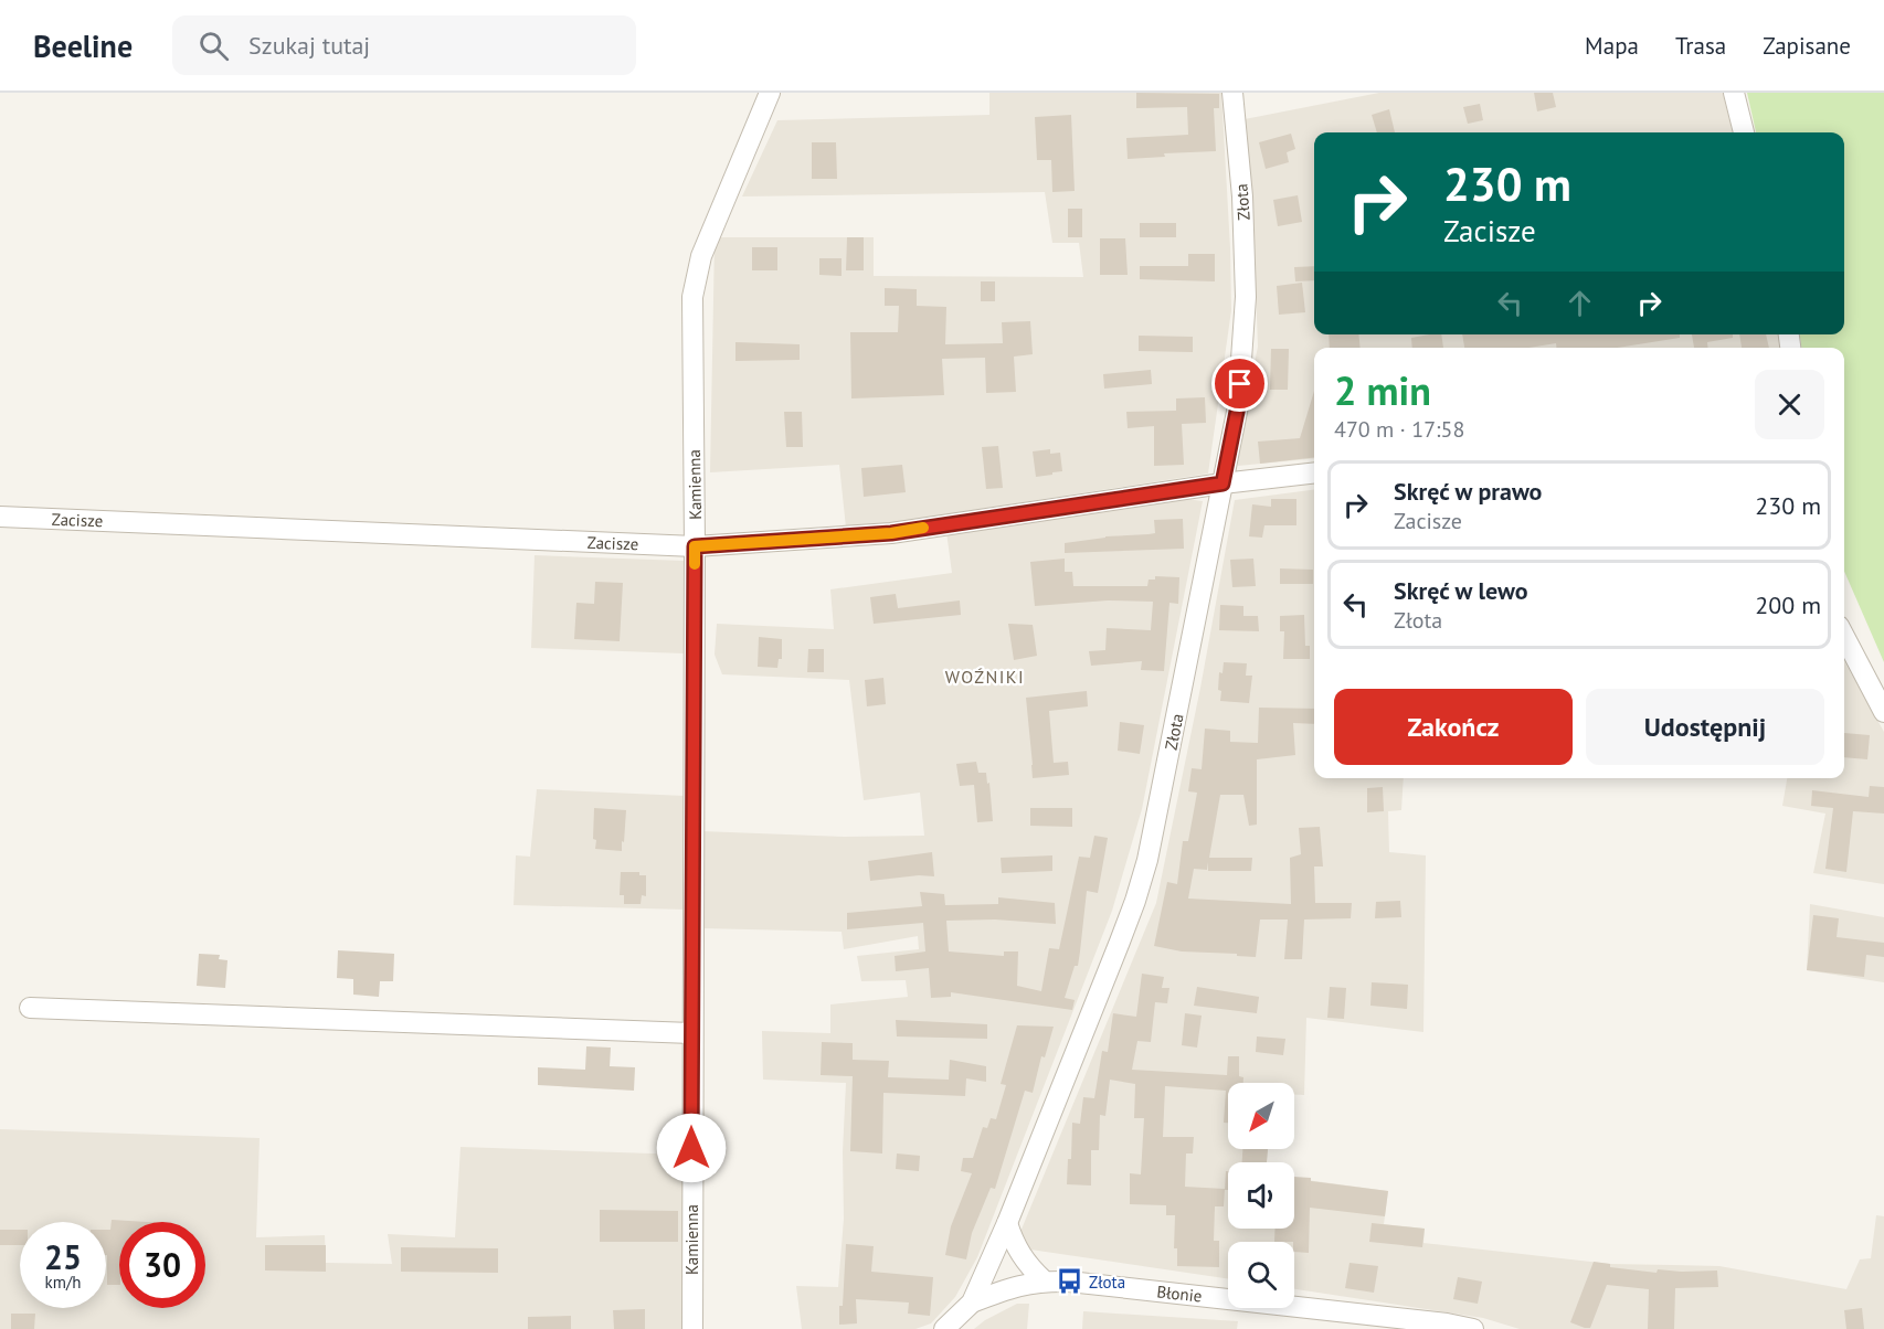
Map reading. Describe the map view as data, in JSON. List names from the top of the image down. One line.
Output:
{"streets":{"street":["Złota","Kamienna","Zacisze","Błonie"]},"crossings":[["Złota","Zacisze"],["Złota","Błonie"],["Kamienna","Zacisze"]],"districts":["WOŹNIKI"],"places":{"bus stop":["Złota"]},"north":"bottom left","page":{"header":"Beeline","search":"Szukaj tutaj","nav":["Mapa","Trasa","Zapisane"],"turn":["230 m","Zacisze"],"heading":["2 min","470 m · 17:58"],"list":[{"name":"Skręć w prawo","note":"Zacisze","value":"230 m"},{"name":"Skręć w lewo","note":"Złota","value":"200 m"}],"buttons":["Zakończ","Udostępnij"],"speed":"25 km/h","limit":"30"}}
